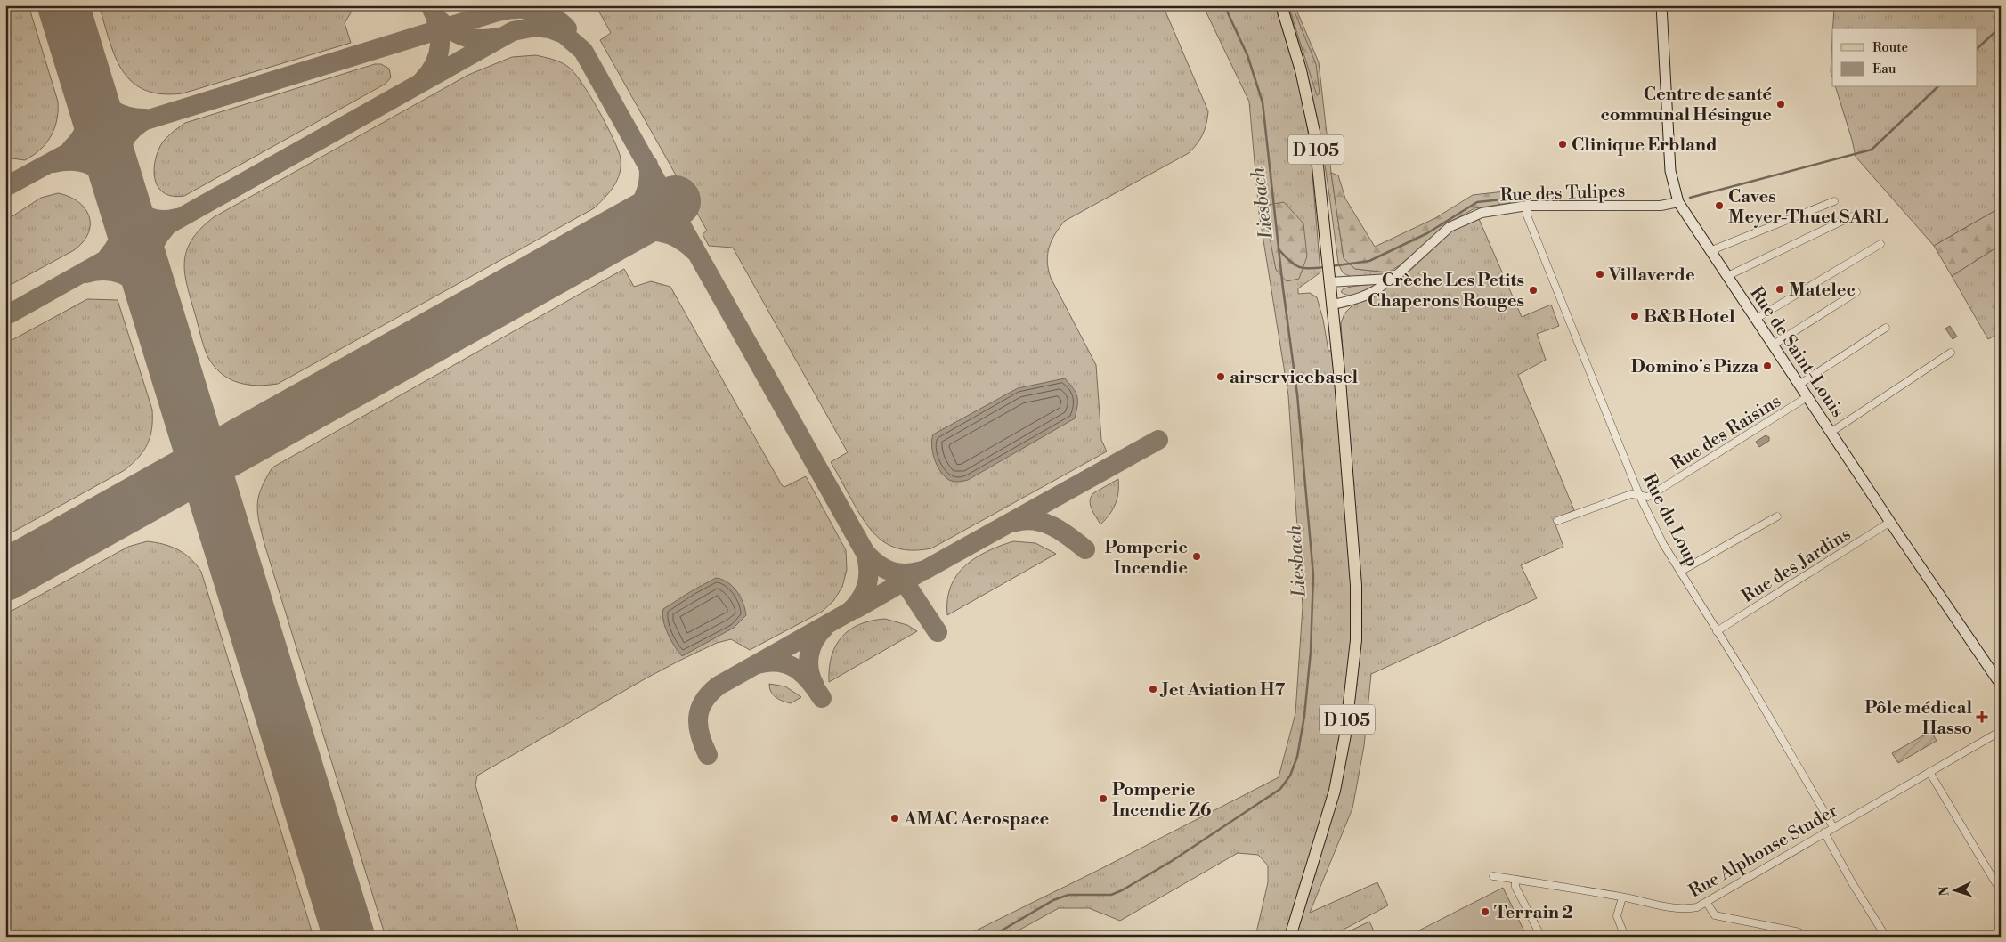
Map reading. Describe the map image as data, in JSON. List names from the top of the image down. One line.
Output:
{"streets":{"main road":["D 105","Rue de Saint-Louis"],"street":["Rue des Tulipes","Rue des Raisins","Rue du Loup","Rue des Jardins","Rue Alphonse Studer"]},"crossings":[["D 105","Rue des Tulipes"],["Rue des Tulipes","Rue de Saint-Louis"],["Rue des Tulipes","Rue du Loup"],["Rue de Saint-Louis","Rue des Raisins"],["Rue de Saint-Louis","Rue des Jardins"],["Rue des Raisins","Rue du Loup"],["Rue du Loup","Rue des Jardins"],["Rue du Loup","Rue Alphonse Studer"]],"water":["Liesbach"],"places":{"other":["Centre de santé communal Hésingue","Clinique Erbland","Caves Meyer-Thuet SARL","Villaverde","Matelec","Crèche Les Petits Chaperons Rouges","B&B Hotel","Domino's Pizza","airservicebasel","Pomperie Incendie","Jet Aviation H7","Pomperie Incendie Z6","AMAC Aerospace","Terrain 2"],"health":["Pôle médical Hasso"]},"legend":["Route","Eau"],"north":"left"}
